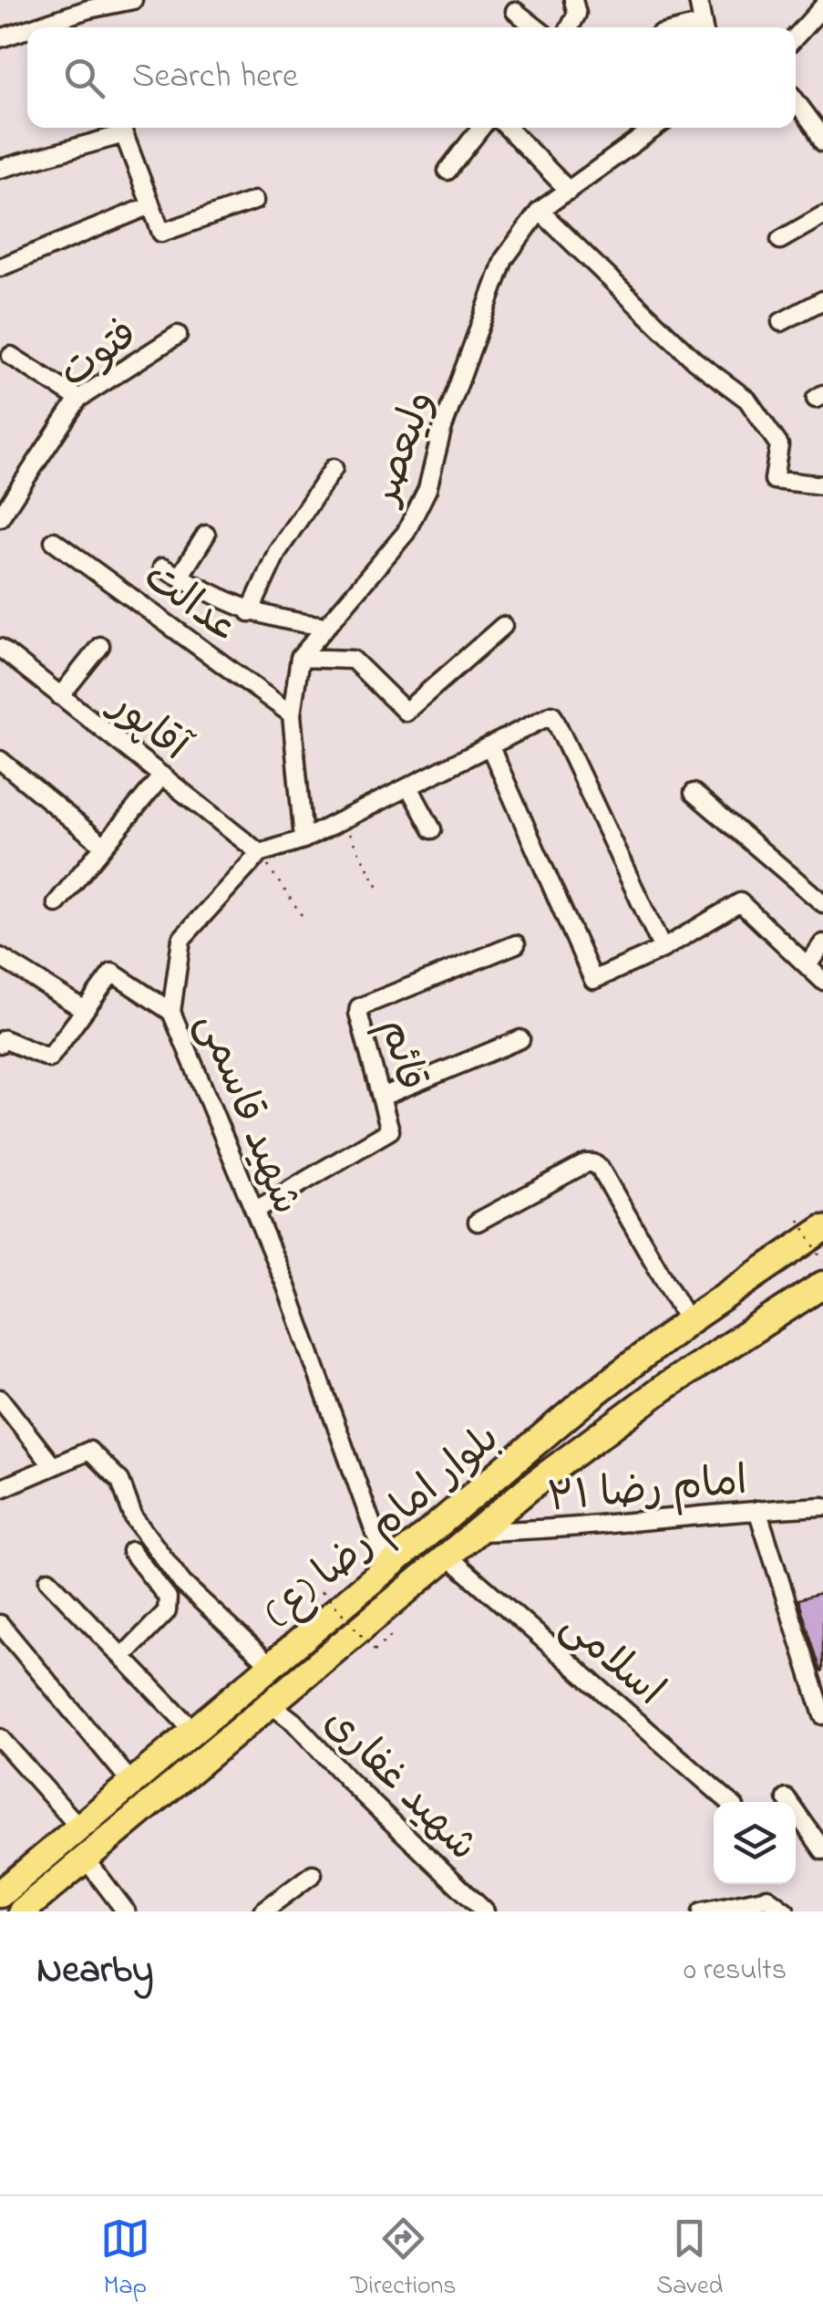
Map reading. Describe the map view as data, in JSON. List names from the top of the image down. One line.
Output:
{"streets":{"highway":["بلوار امام رضا (ع)"],"street":["فتوت","ولیعصر","عدالت","آقاپور","قائم","شهید قاسمی","امام رضا ۲۱","اسلامی","شهید غفاری"]},"crossings":[["آقاپور","شهید قاسمی"],["قائم","شهید قاسمی"],["شهید قاسمی","بلوار امام رضا (ع)"],["امام رضا ۲۱","بلوار امام رضا (ع)"],["بلوار امام رضا (ع)","اسلامی"],["بلوار امام رضا (ع)","شهید غفاری"]],"page":{"search":"Search here","heading":["Nearby","0 results"],"nav":["Map","Directions","Saved"]}}
